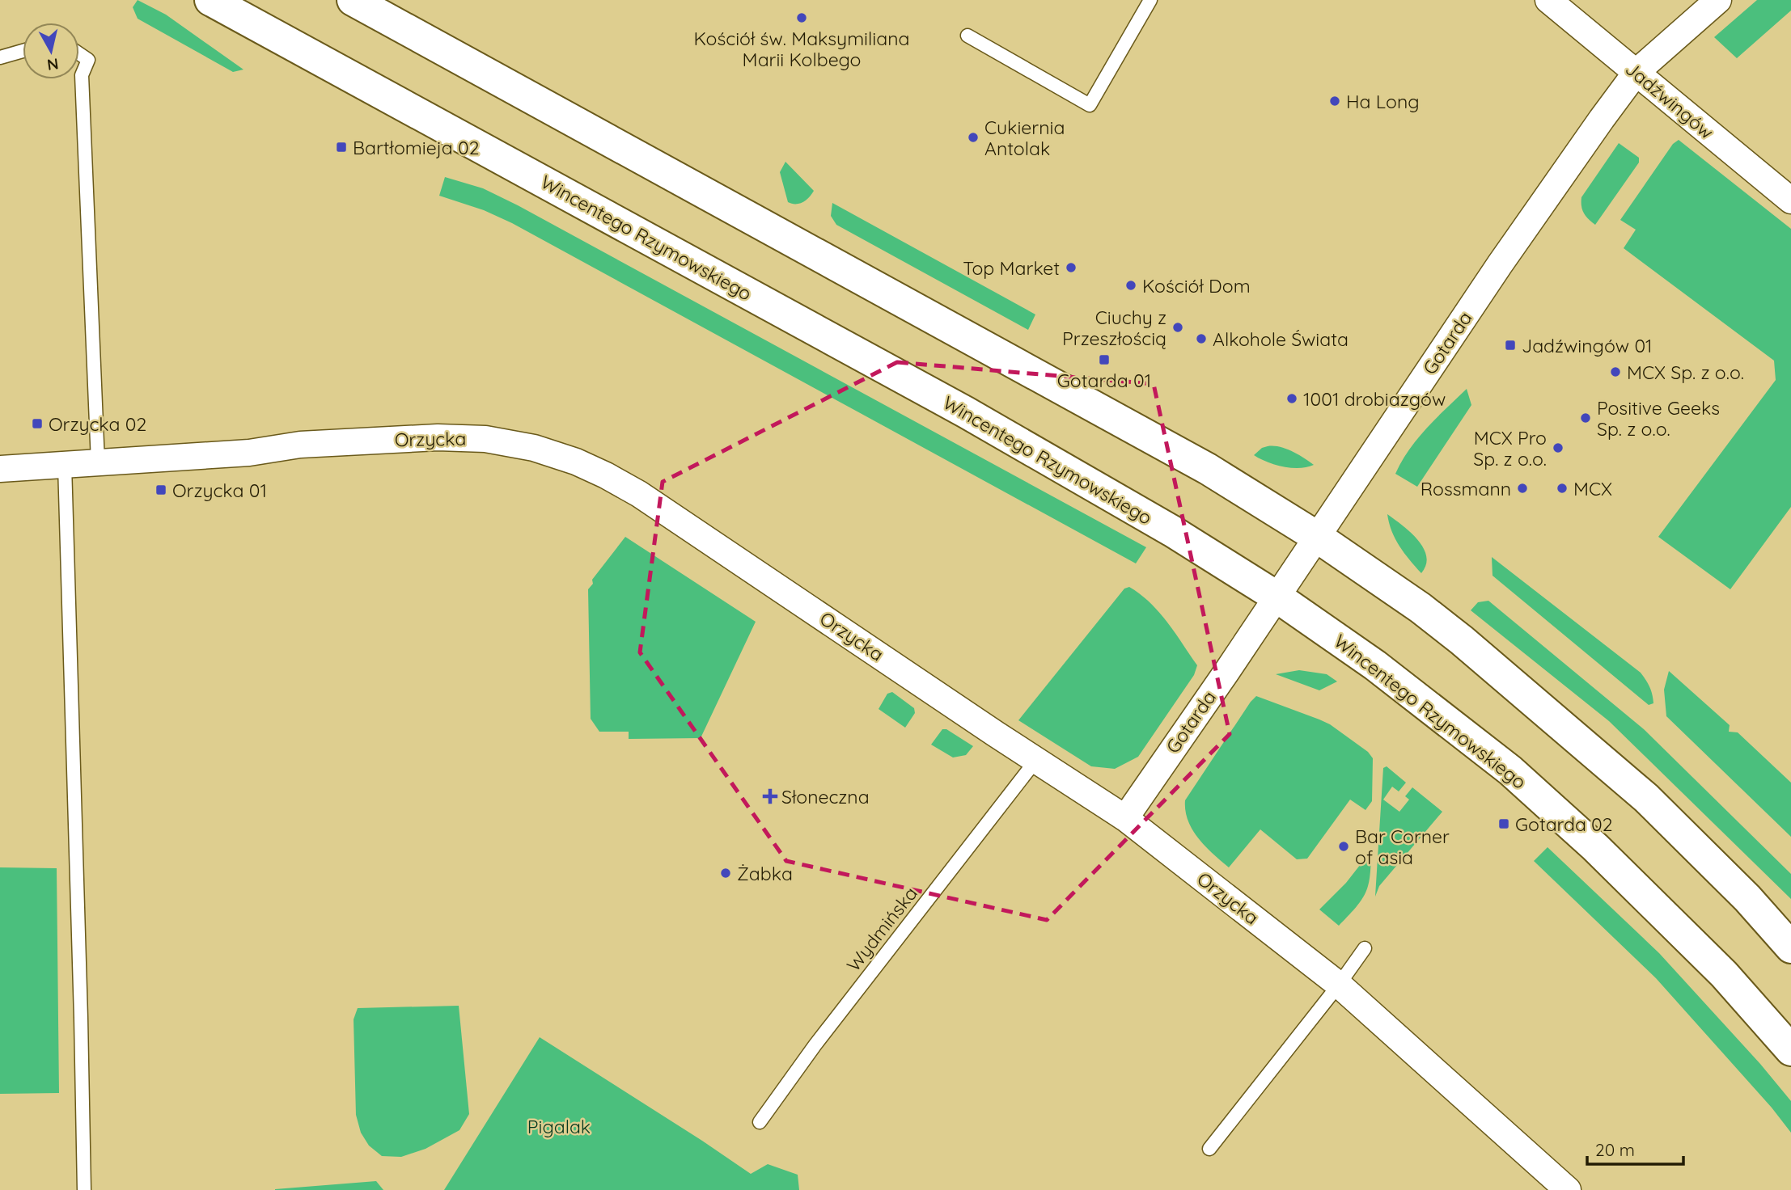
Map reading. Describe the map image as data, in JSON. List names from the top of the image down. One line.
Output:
{"streets":{"main road":["Wincentego Rzymowskiego"],"street":["Jadźwingów","Gotarda","Orzycka"],"lane":["Wydmińska"]},"crossings":[["Jadźwingów","Gotarda"],["Wincentego Rzymowskiego","Gotarda"],["Gotarda","Orzycka"],["Orzycka","Wydmińska"]],"parks":["Pigalak"],"places":{"other":["Kościół św. Maksymiliana Marii Kolbego","Ha Long","Cukiernia Antolak","Top Market","Kościół Dom","Ciuchy z Przeszłością","Alkohole Świata","MCX Sp. z o.o.","1001 drobiazgów","Positive Geeks Sp. z o.o.","MCX Pro Sp. z o.o.","Rossmann","MCX","Bar Corner of asia","Żabka"],"transit":["Bartłomieja 02","Jadźwingów 01","Gotarda 01","Orzycka 02","Orzycka 01","Gotarda 02"],"health":["Słoneczna"]},"scale_bar":"20 m","north":"bottom"}
